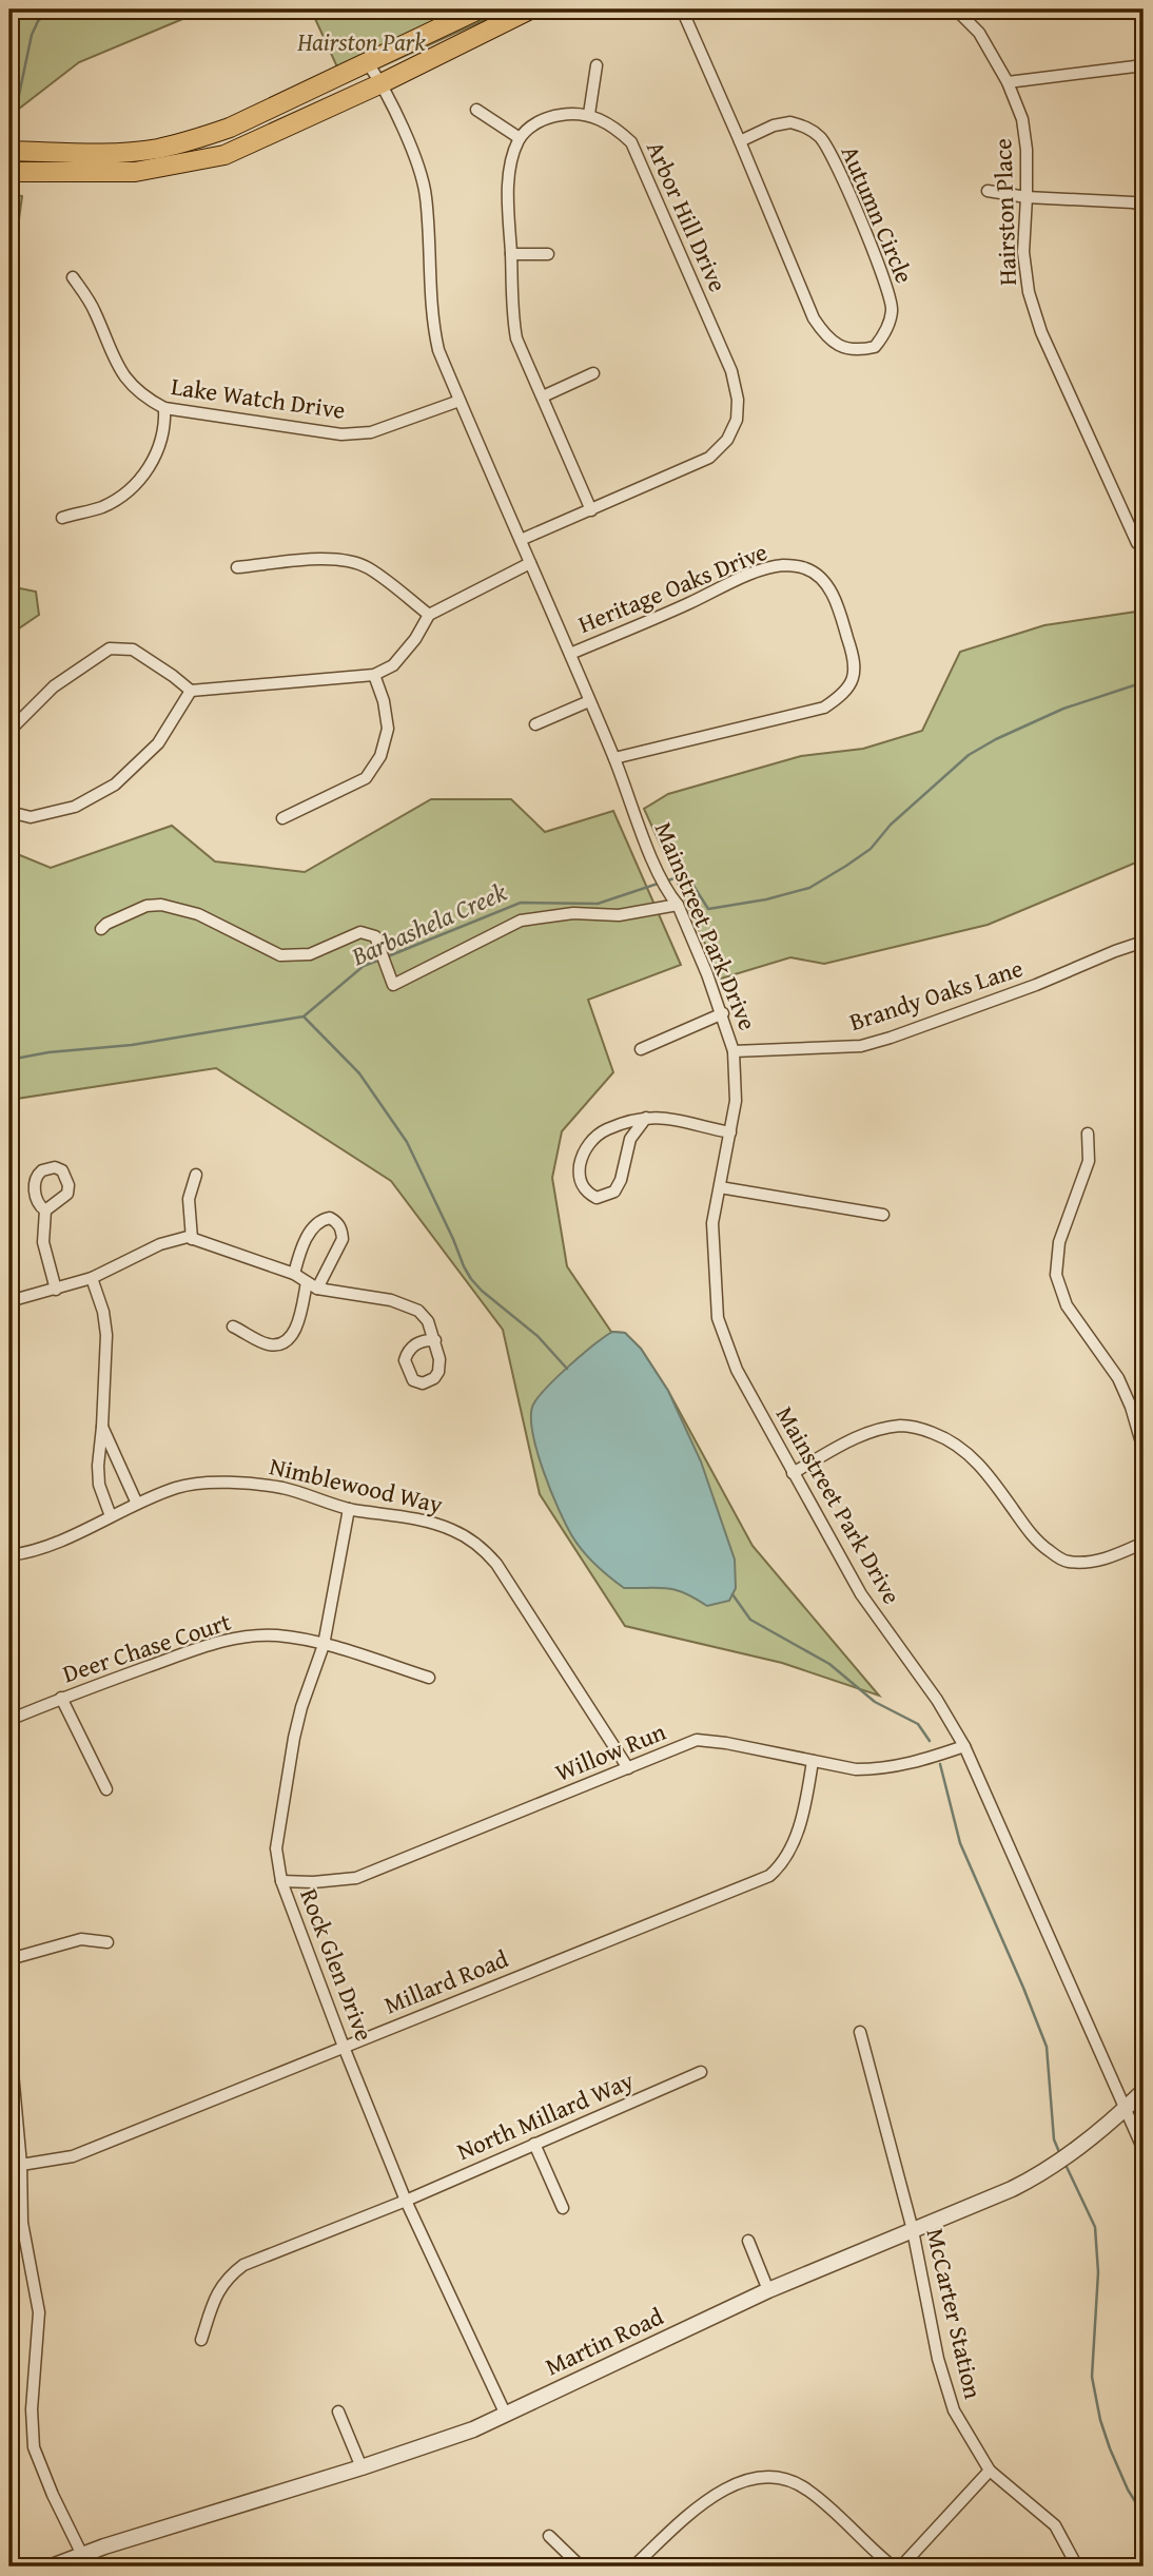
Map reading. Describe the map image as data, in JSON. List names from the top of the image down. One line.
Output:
{"streets":{"street":["Hairston Place","Autumn Circle","Arbor Hill Drive","Lake Watch Drive","Heritage Oaks Drive","Mainstreet Park Drive","Brandy Oaks Lane","Nimblewood Way","Deer Chase Court","Willow Run","Rock Glen Drive","Millard Road","North Millard Way","McCarter Station","Martin Road"]},"crossings":[["Arbor Hill Drive","Mainstreet Park Drive"],["Lake Watch Drive","Mainstreet Park Drive"],["Heritage Oaks Drive","Mainstreet Park Drive"],["Mainstreet Park Drive","Brandy Oaks Lane"],["Mainstreet Park Drive","Willow Run"],["Mainstreet Park Drive","Martin Road"],["Nimblewood Way","Willow Run"],["Nimblewood Way","Rock Glen Drive"],["Deer Chase Court","Rock Glen Drive"],["Willow Run","Rock Glen Drive"],["Willow Run","Millard Road"],["Rock Glen Drive","Millard Road"],["Rock Glen Drive","North Millard Way"],["Rock Glen Drive","Martin Road"],["McCarter Station","Martin Road"]],"water":["Barbashela Creek"],"parks":["Hairston Park"]}
